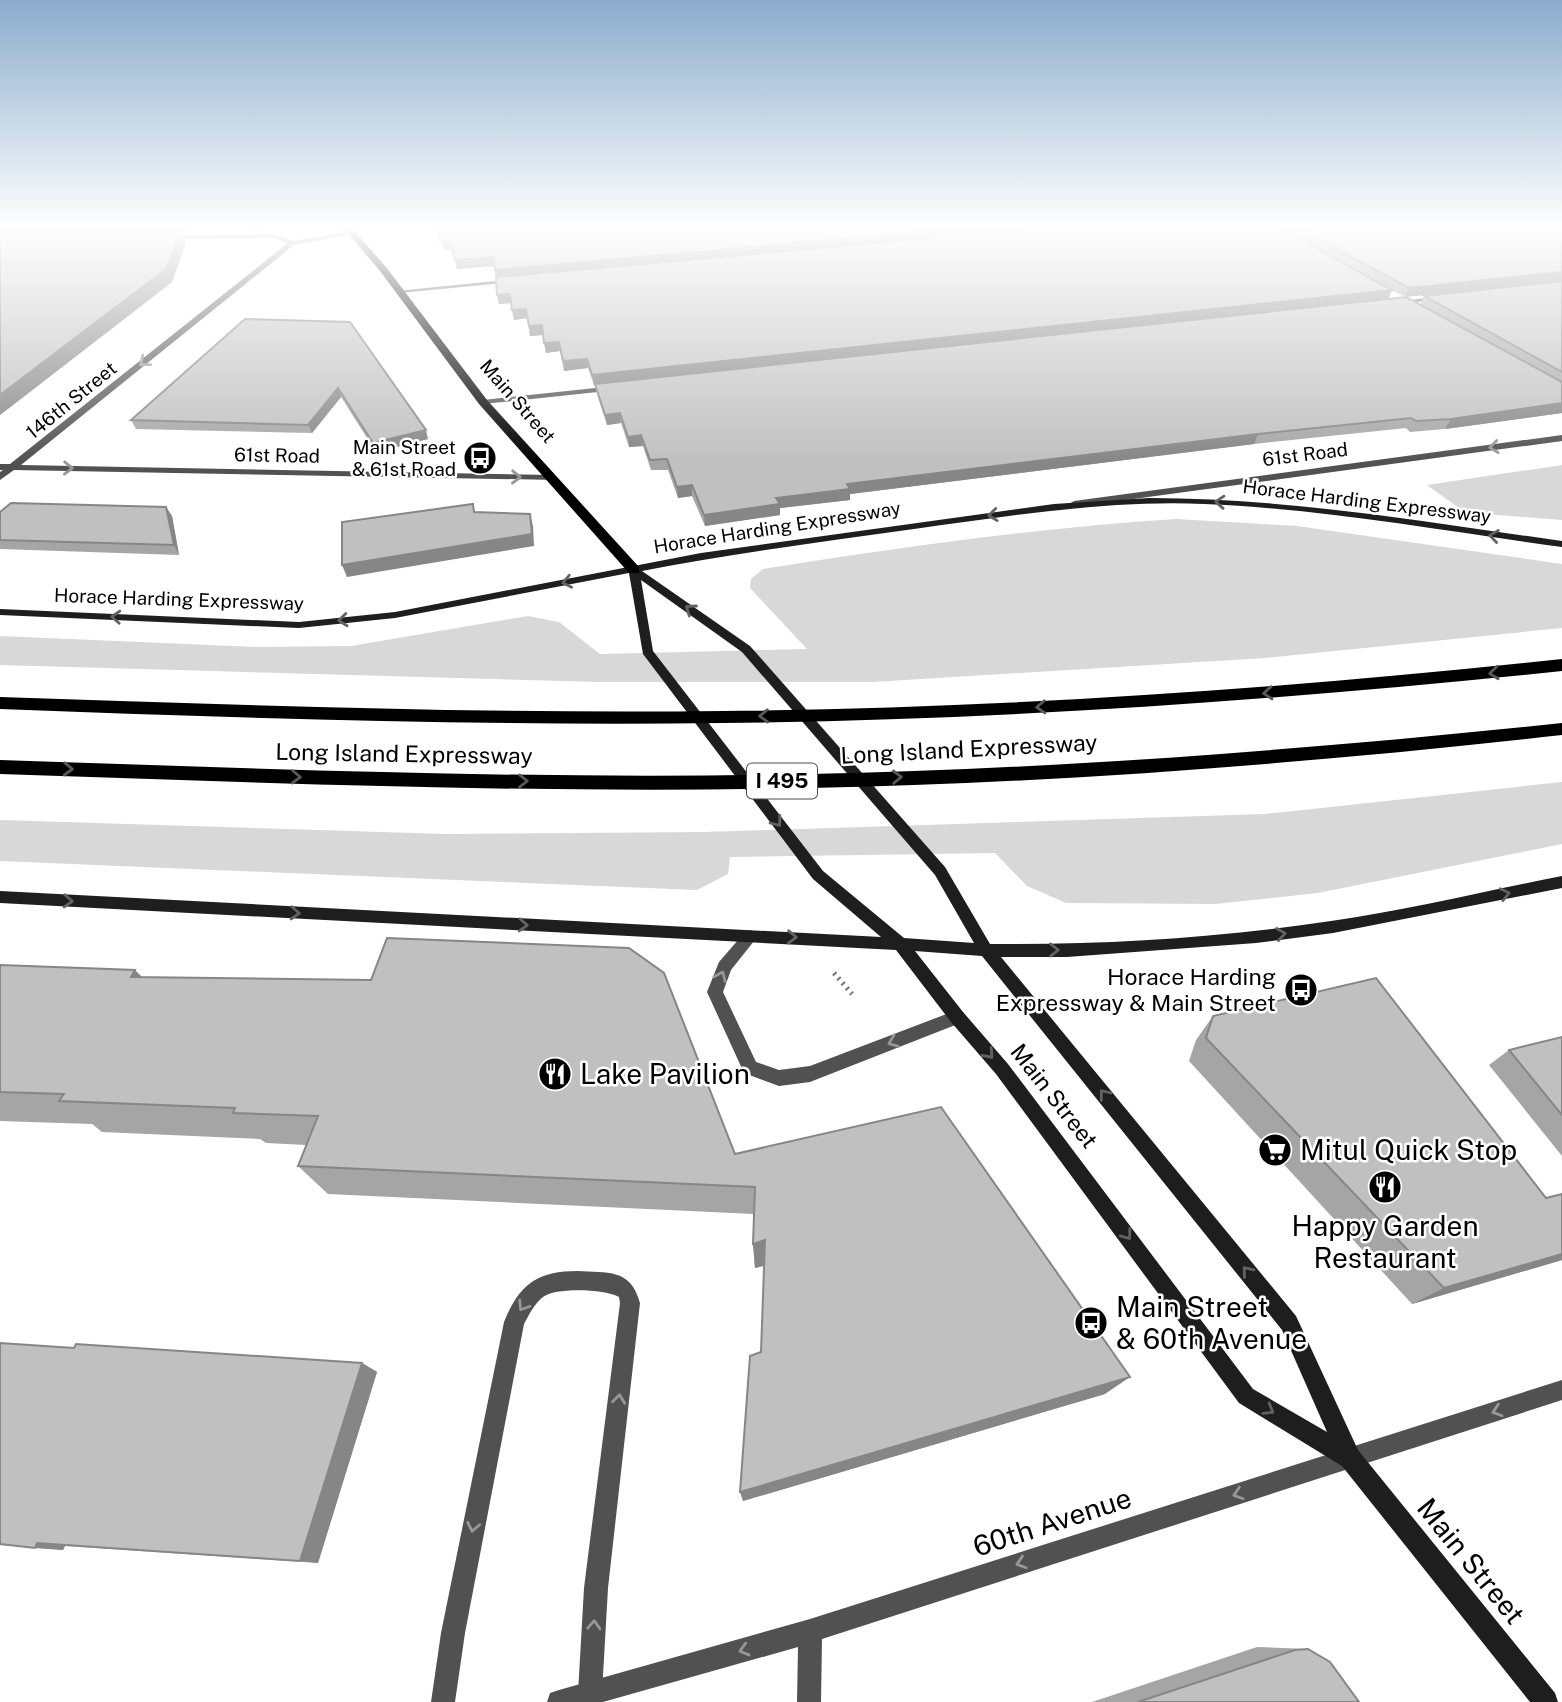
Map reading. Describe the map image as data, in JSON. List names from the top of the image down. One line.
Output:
{"streets":{"highway":["Long Island Expressway","I 495"],"main road":["Main Street","Horace Harding Expressway"],"street":["146th Street","61st Road","60th Avenue"]},"crossings":[["146th Street","61st Road"],["Main Street","61st Road"],["Main Street","Horace Harding Expressway"],["Main Street","60th Avenue"],["61st Road","Horace Harding Expressway"]],"one_way":["146th Street","Horace Harding Expressway","60th Avenue"],"places":{"bus stop":["Main Street & 61st Road","Horace Harding Expressway & Main Street","Main Street & 60th Avenue"],"restaurant":["Lake Pavilion","Happy Garden Restaurant"],"supermarket":["Mitul Quick Stop"]}}
